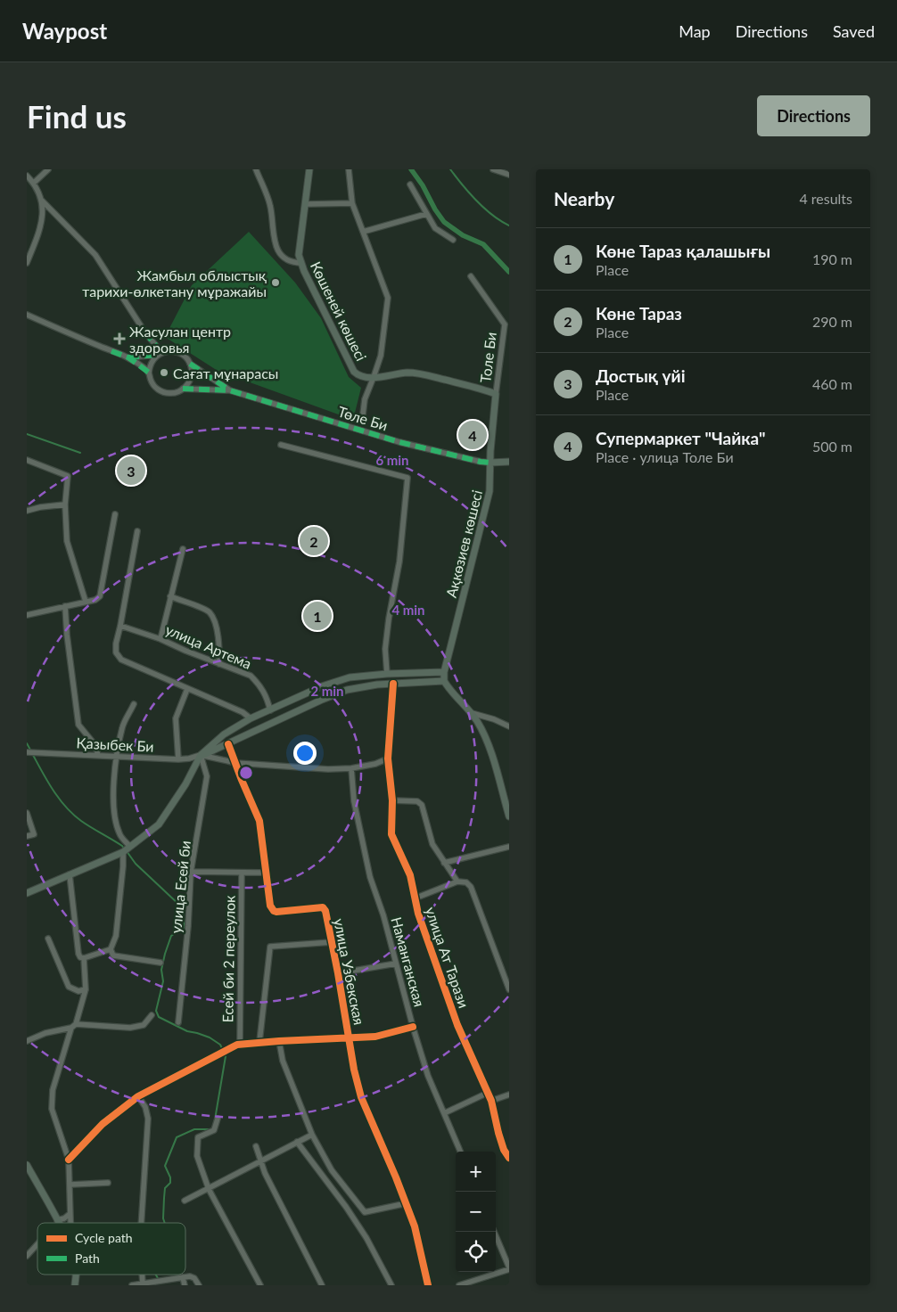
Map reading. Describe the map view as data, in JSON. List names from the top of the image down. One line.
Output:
{"streets":{"main road":["Көшеней көшесі","Ақкөзиев көшесі"],"street":["Толе Би","Төле Би","улица Артема","Қазыбек Би","улица Есей би","улица Ат Тарази","Есей би 2 переулок","Наманганская","улица Узбекская"]},"crossings":[["Көшеней көшесі","Толе Би"],["Көшеней көшесі","Ақкөзиев көшесі"],["Толе Би","Ақкөзиев көшесі"],["Төле Би","Ақкөзиев көшесі"],["Қазыбек Би","улица Есей би"]],"places":{"other":["Жамбыл облыстық тарихи-өлкетану мұражайы","Сағат мұнарасы"],"health":["Жасулан центр здоровья"]},"legend":["Cycle path","Path"],"page":{"header":"Waypost","nav":["Map","Directions","Saved"],"buttons":"Directions","title":"Find us","heading":["Nearby","4 results"],"list":[{"mark":"1","name":"Көне Тараз қалашығы","note":"Place","value":"190 m"},{"mark":"2","name":"Көне Тараз","note":"Place","value":"290 m"},{"mark":"3","name":"Достық үйі","note":"Place","value":"460 m"},{"mark":"4","name":"Супермаркет \"Чайка\"","note":"Place · улица Толе Би","value":"500 m"}],"pins":["4","3","2","1"],"map_buttons":["+","−"]},"rings":["6 min","4 min","2 min"]}
